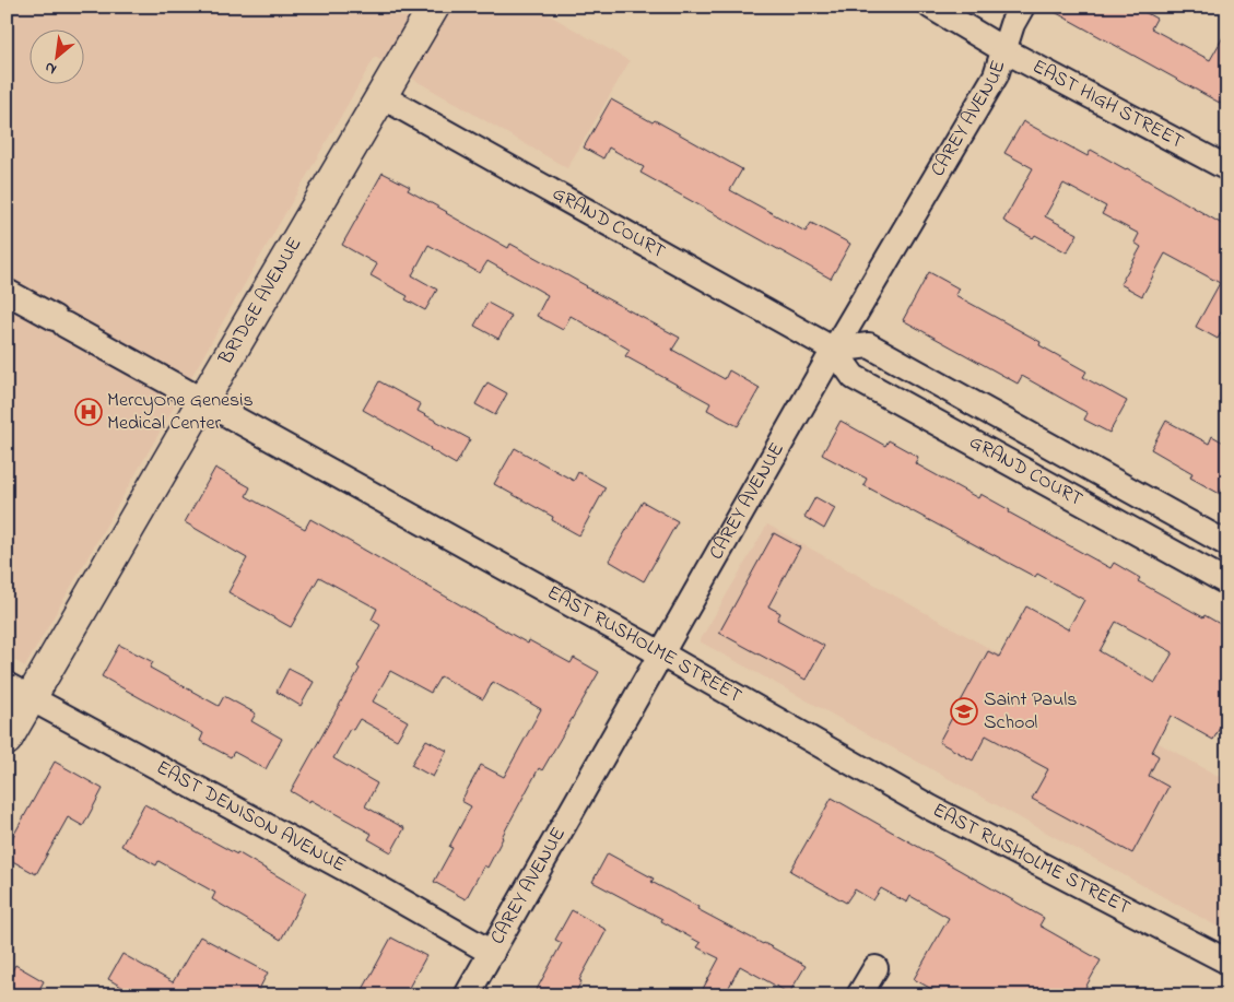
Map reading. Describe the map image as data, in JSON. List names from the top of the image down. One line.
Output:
{"streets":{"street":["EAST HIGH STREET","CAREY AVENUE","GRAND COURT","BRIDGE AVENUE","EAST RUSHOLME STREET","EAST DENISON AVENUE"]},"crossings":[["EAST HIGH STREET","CAREY AVENUE"],["CAREY AVENUE","GRAND COURT"],["CAREY AVENUE","EAST RUSHOLME STREET"],["CAREY AVENUE","EAST DENISON AVENUE"],["GRAND COURT","BRIDGE AVENUE"],["BRIDGE AVENUE","EAST RUSHOLME STREET"],["BRIDGE AVENUE","EAST DENISON AVENUE"]],"places":{"hospital":["MercyOne Genesis Medical Center"],"school or university":["Saint Pauls School"]},"north":"bottom left"}
